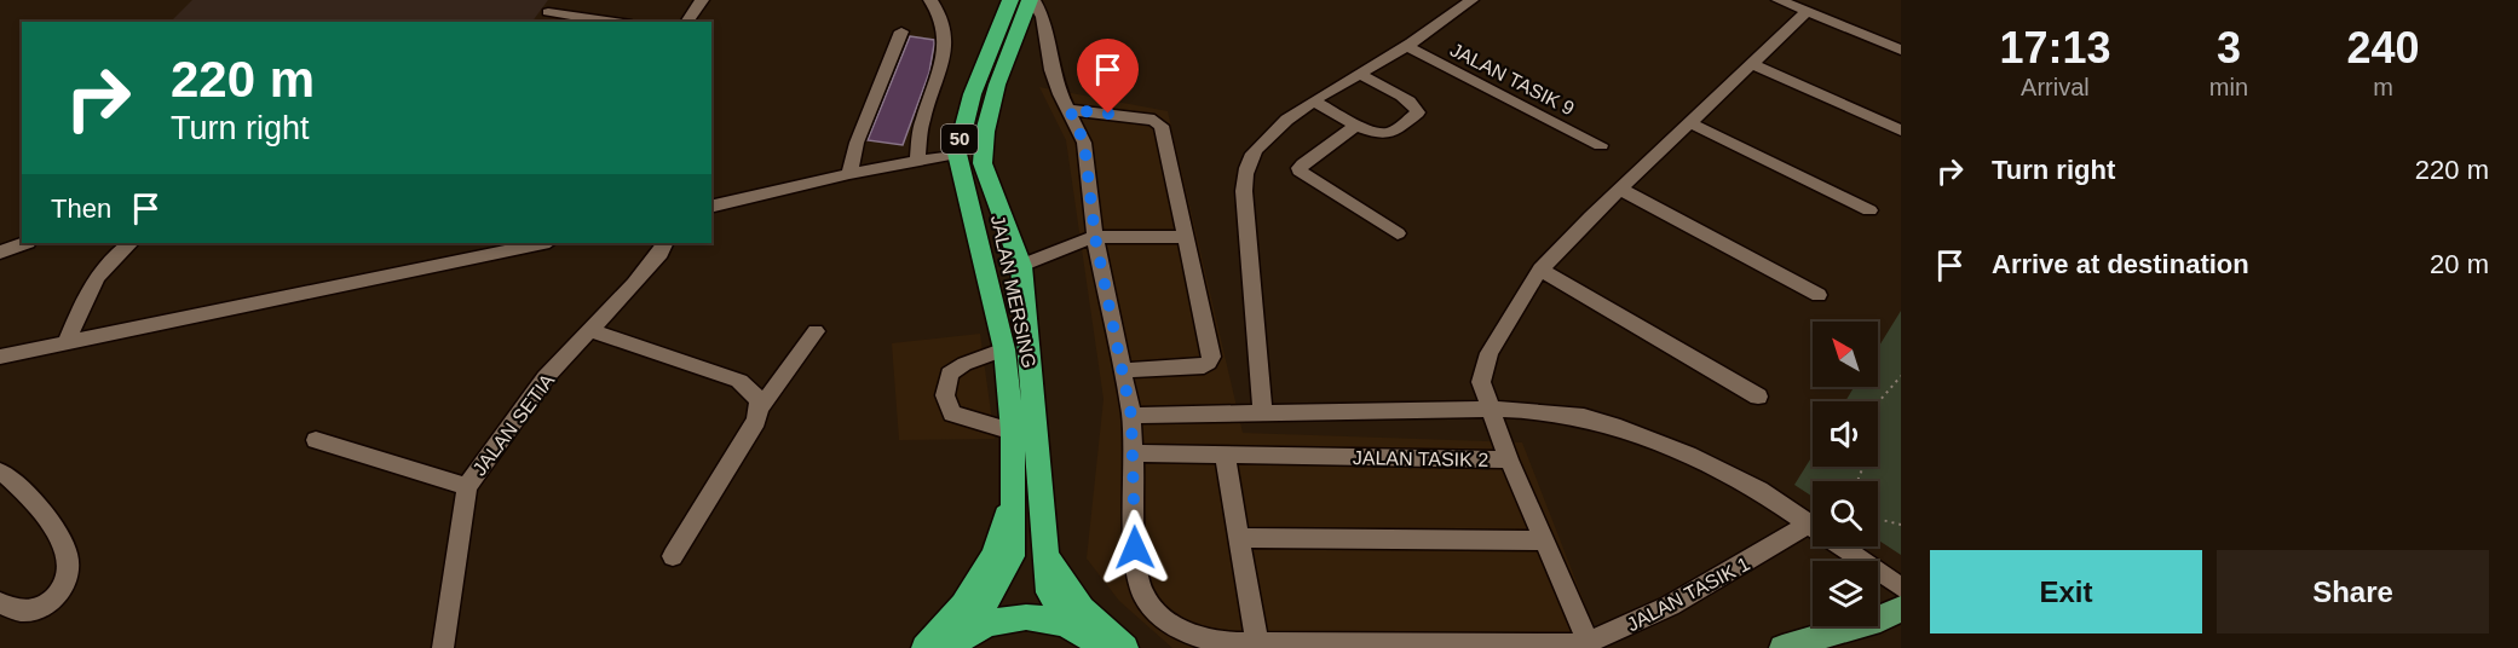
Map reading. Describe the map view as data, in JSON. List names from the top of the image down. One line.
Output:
{"streets":{"highway":["50","JALAN MERSING"],"street":["JALAN TASIK 9","JALAN SETIA","JALAN TASIK 2","JALAN TASIK 1"]},"crossings":[["50","JALAN MERSING"],["JALAN TASIK 2","JALAN TASIK 1"]],"north":"top left","page":{"eta":["17:13","Arrival","3","min","240","m"],"turn":["220 m","Turn right"],"list":[{"name":"Turn right","value":"220 m"},{"name":"Arrive at destination","value":"20 m"}],"then":"Then","buttons":["Exit","Share"]}}
